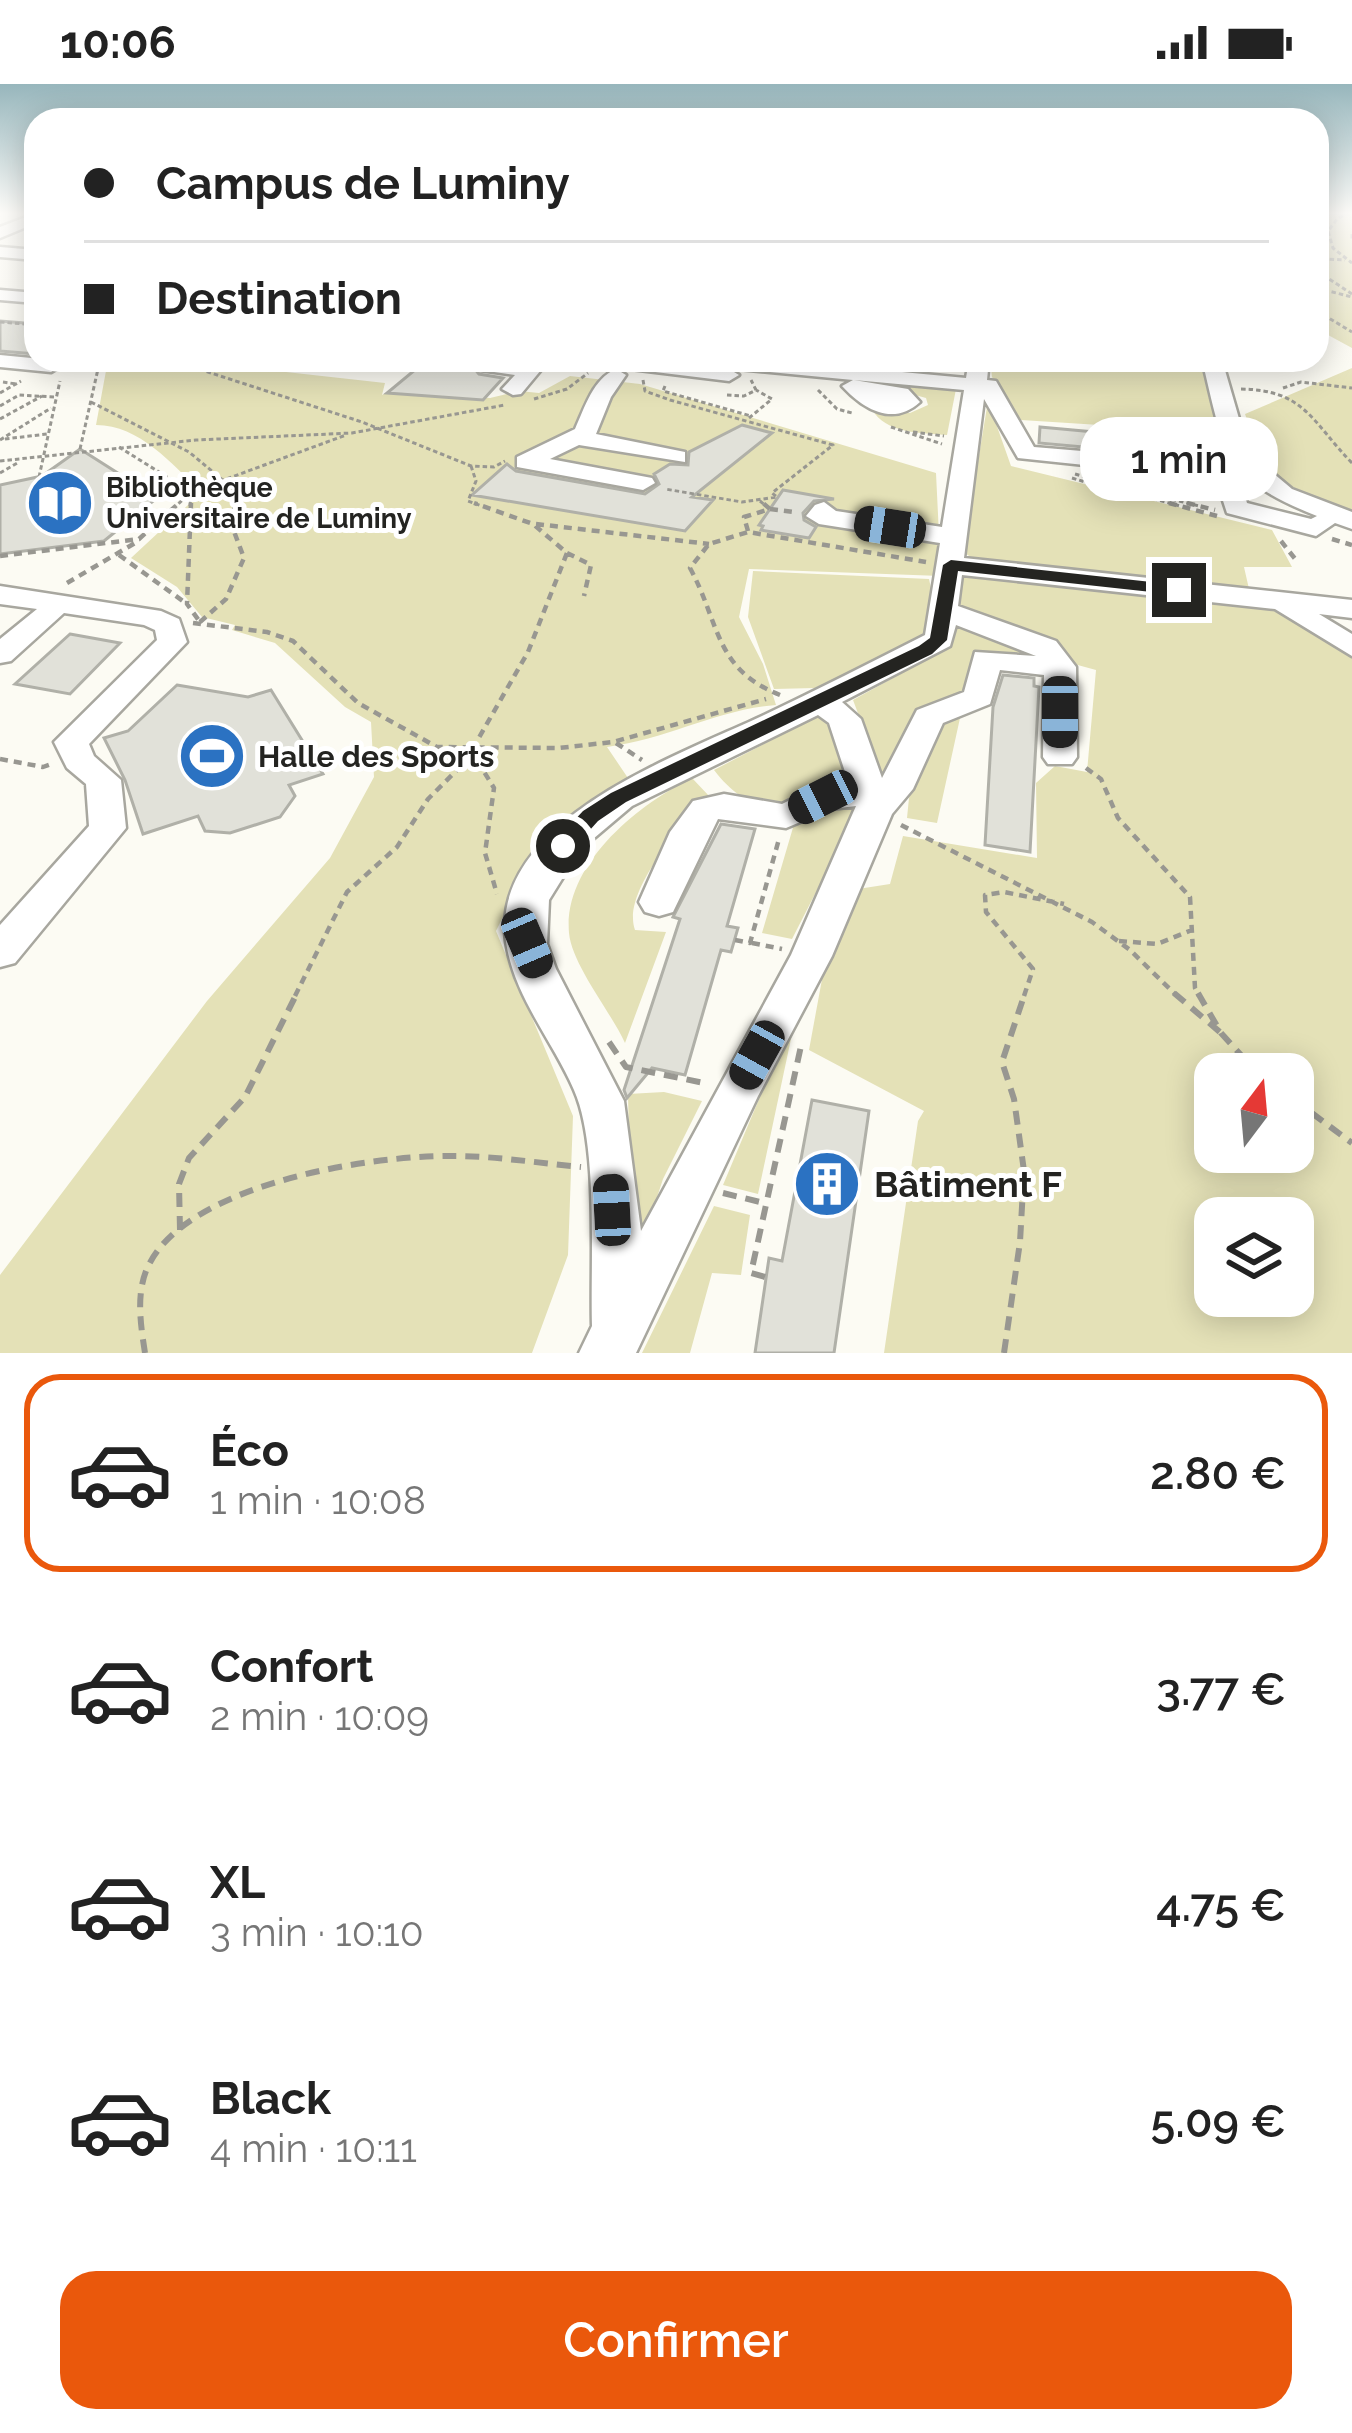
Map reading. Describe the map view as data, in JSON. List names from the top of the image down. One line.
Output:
{"places":{"library":["Bibliothèque Universitaire de Luminy"],"sports":["Halle des Sports"],"building":["Bâtiment F"]},"north":"top","page":{"status":"10:06","banner":["Campus de Luminy","Destination"],"bubble":"1 min","list":[{"name":"Éco","note":"1 min · 10:08","value":"2.80 €"},{"name":"Confort","note":"2 min · 10:09","value":"3.77 €"},{"name":"XL","note":"3 min · 10:10","value":"4.75 €"},{"name":"Black","note":"4 min · 10:11","value":"5.09 €"}],"buttons":"Confirmer"}}
